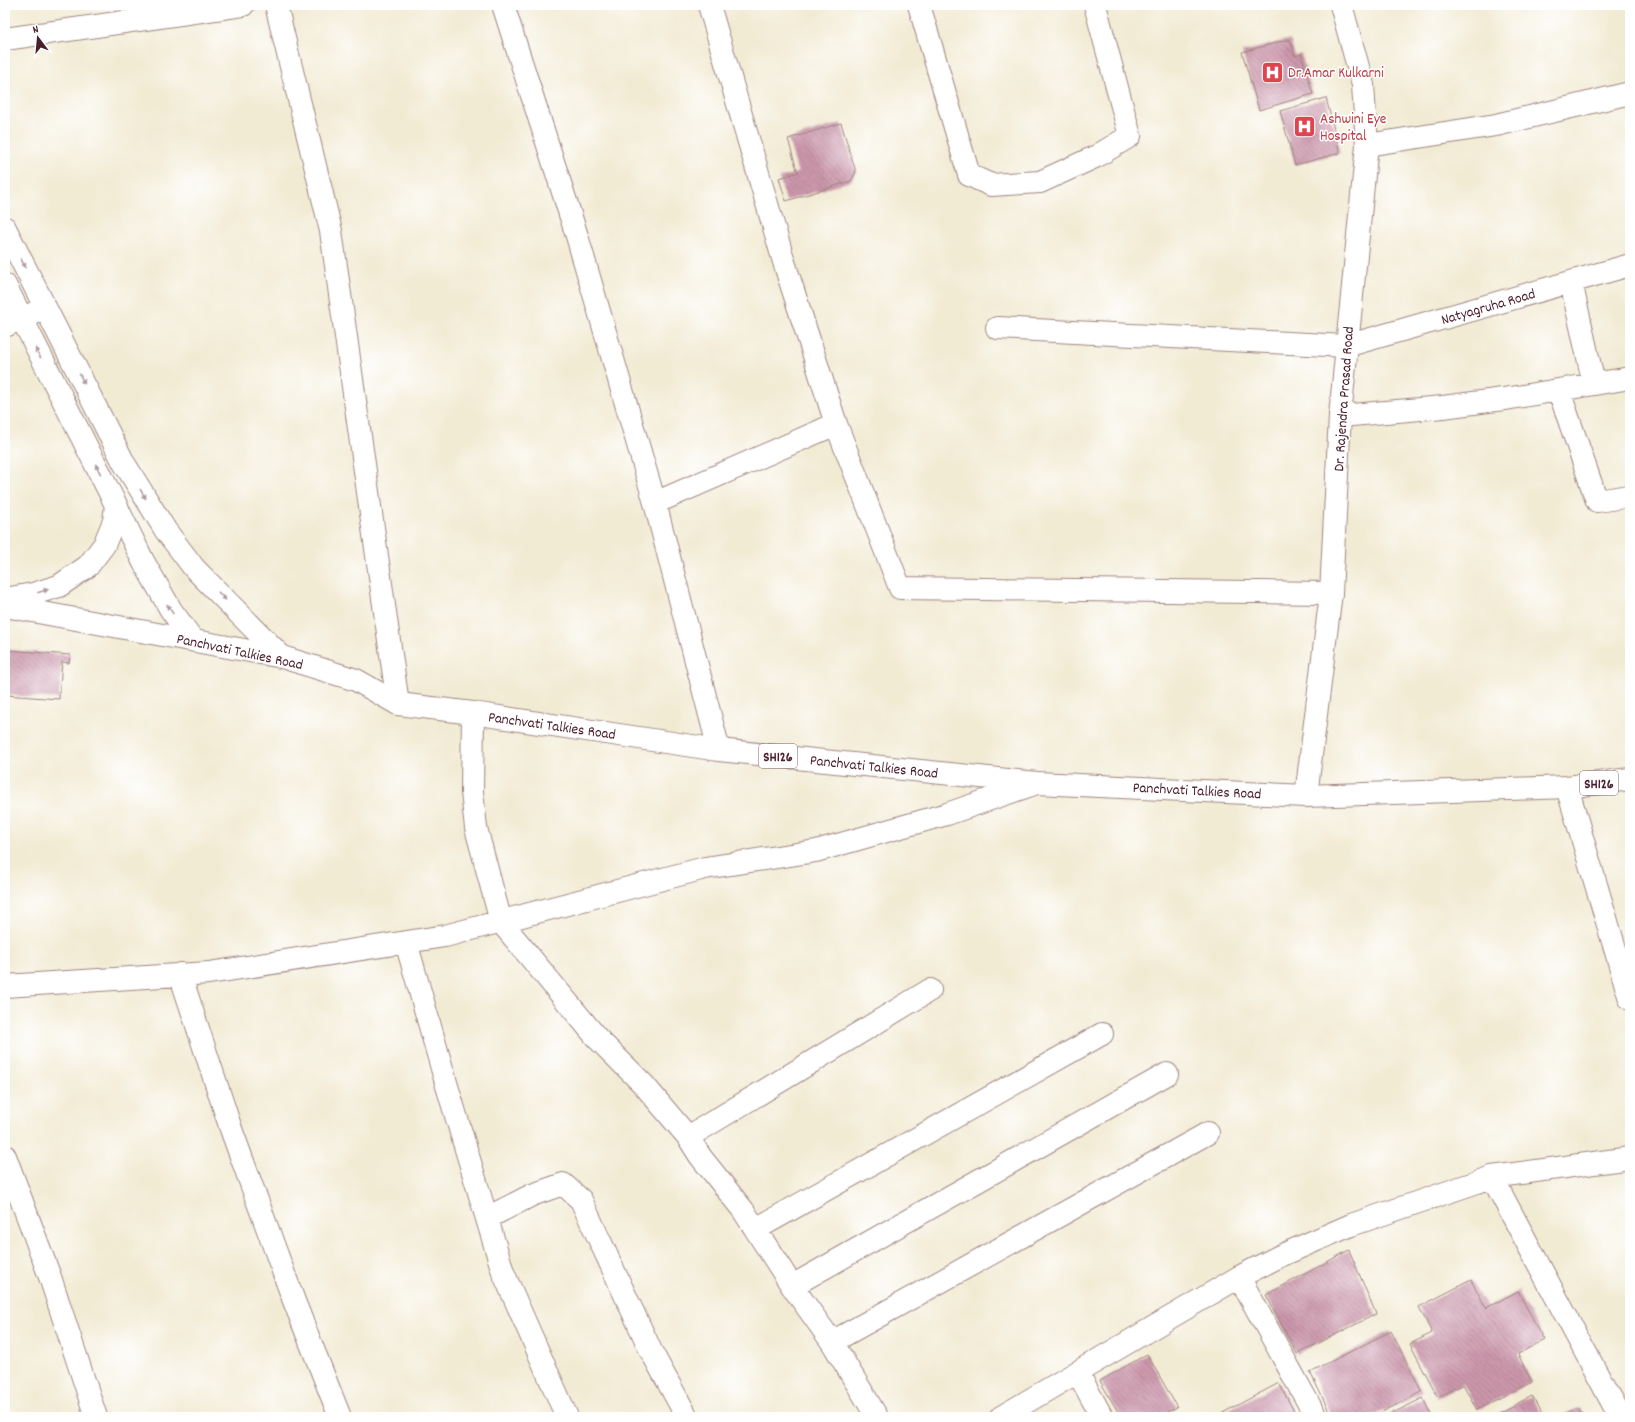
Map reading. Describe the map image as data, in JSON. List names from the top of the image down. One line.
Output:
{"streets":{"street":["Natyagruha Road","Dr. Rajendra Prasad Road","Panchvati Talkies Road","SH126"]},"crossings":[["Natyagruha Road","Dr. Rajendra Prasad Road"],["Dr. Rajendra Prasad Road","Panchvati Talkies Road"],["Panchvati Talkies Road","SH126"]],"places":{"hospital":["Dr.Amar Kulkarni","Ashwini Eye Hospital"]},"north":"top"}
